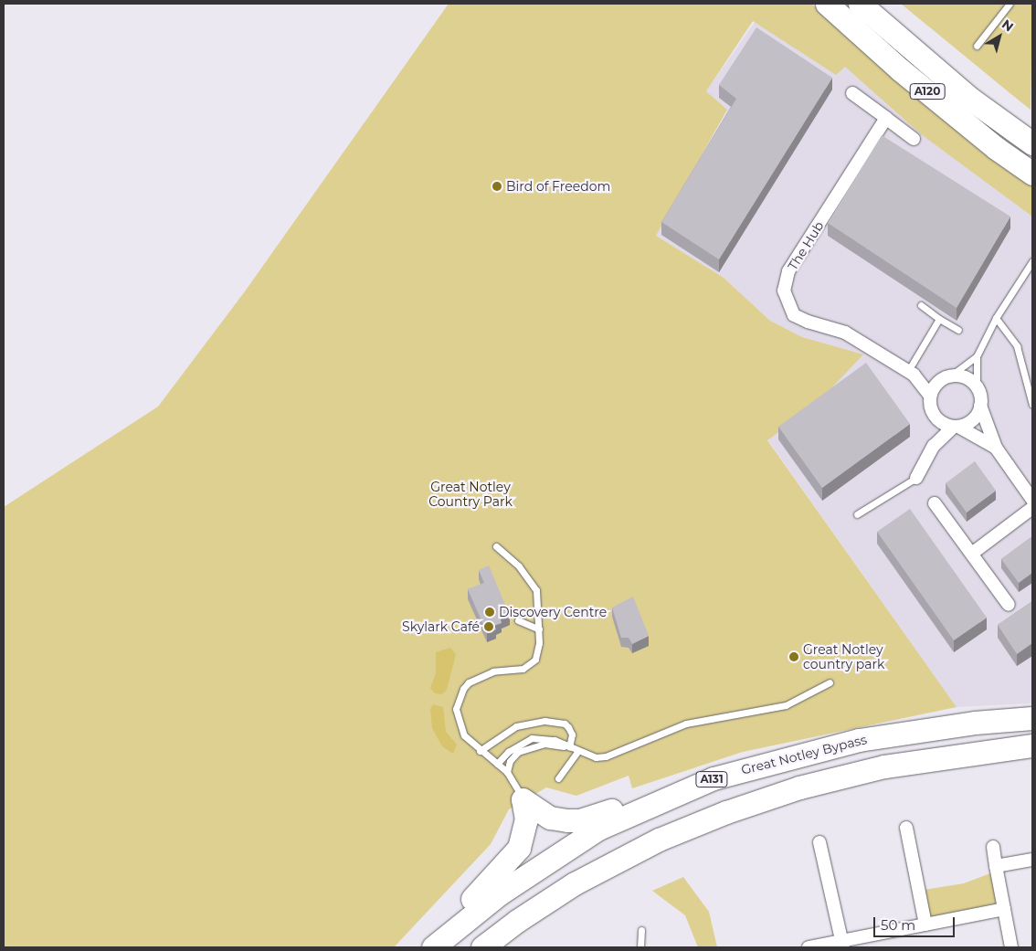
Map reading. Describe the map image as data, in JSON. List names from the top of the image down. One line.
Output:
{"streets":{"highway":["A120","Great Notley Bypass","A131"],"street":["The Hub"]},"parks":["Great Notley Country Park"],"places":["Bird of Freedom","Discovery Centre","Skylark Café","Great Notley country park"],"scale_bar":"50 m","north":"top right"}
